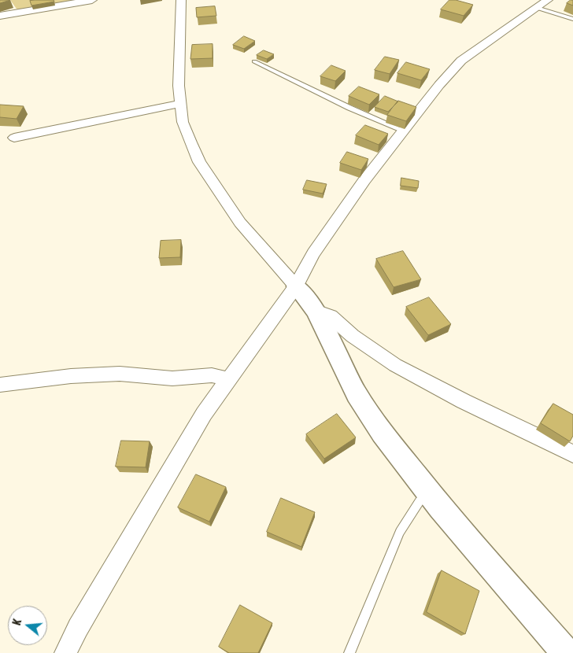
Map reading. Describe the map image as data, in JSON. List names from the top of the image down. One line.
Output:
{"north":"left"}
